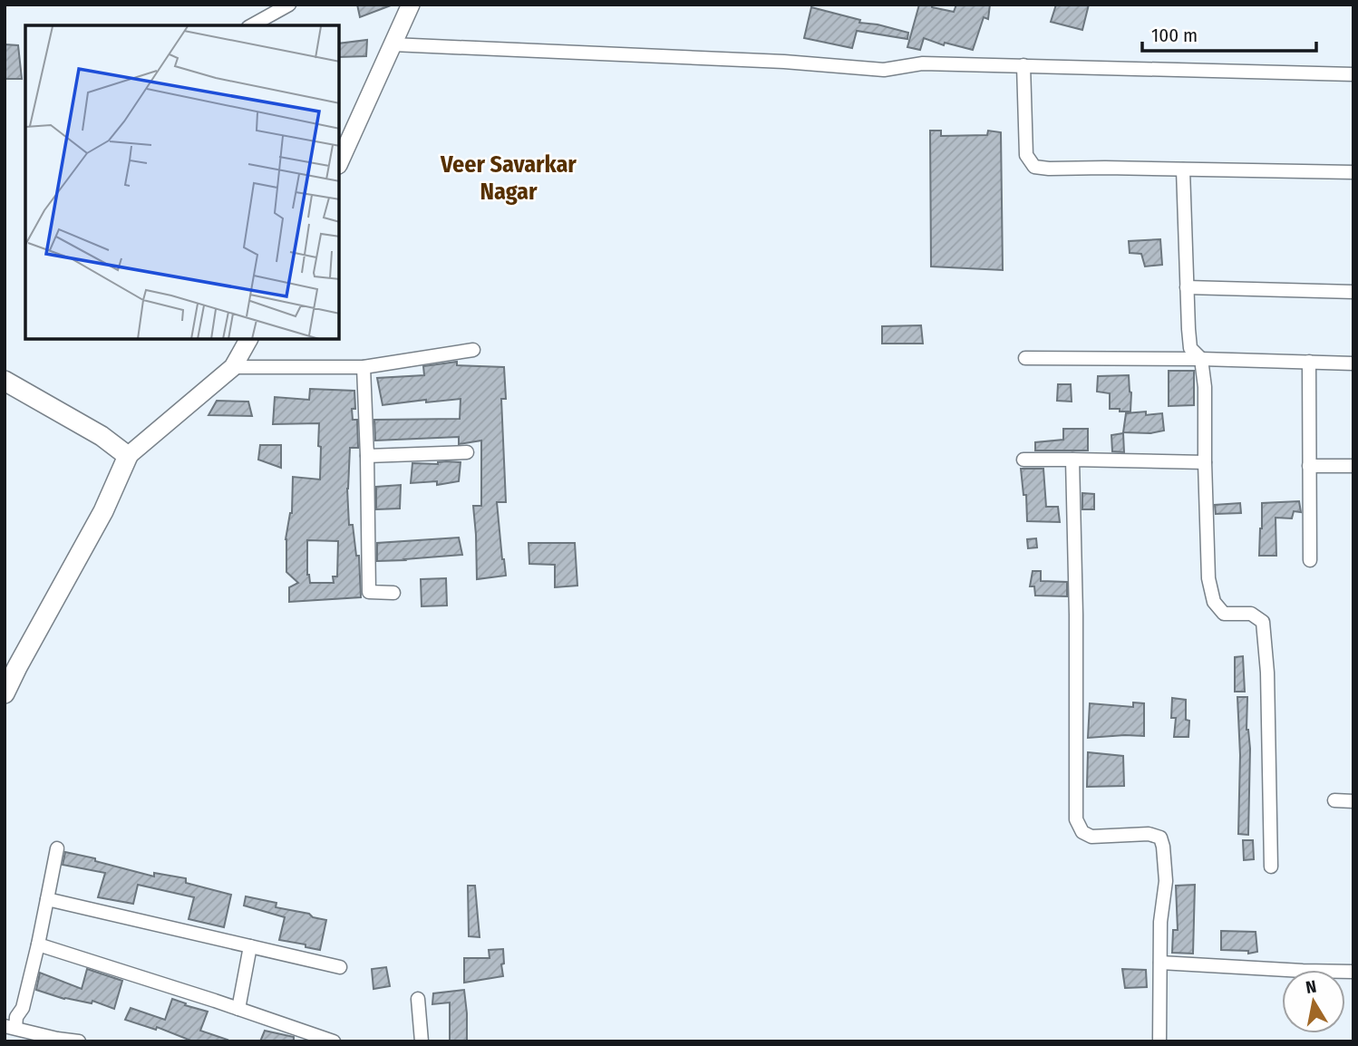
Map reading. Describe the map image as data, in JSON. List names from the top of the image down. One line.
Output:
{"districts":["Veer Savarkar Nagar"],"scale_bar":"100 m","north":"top"}
